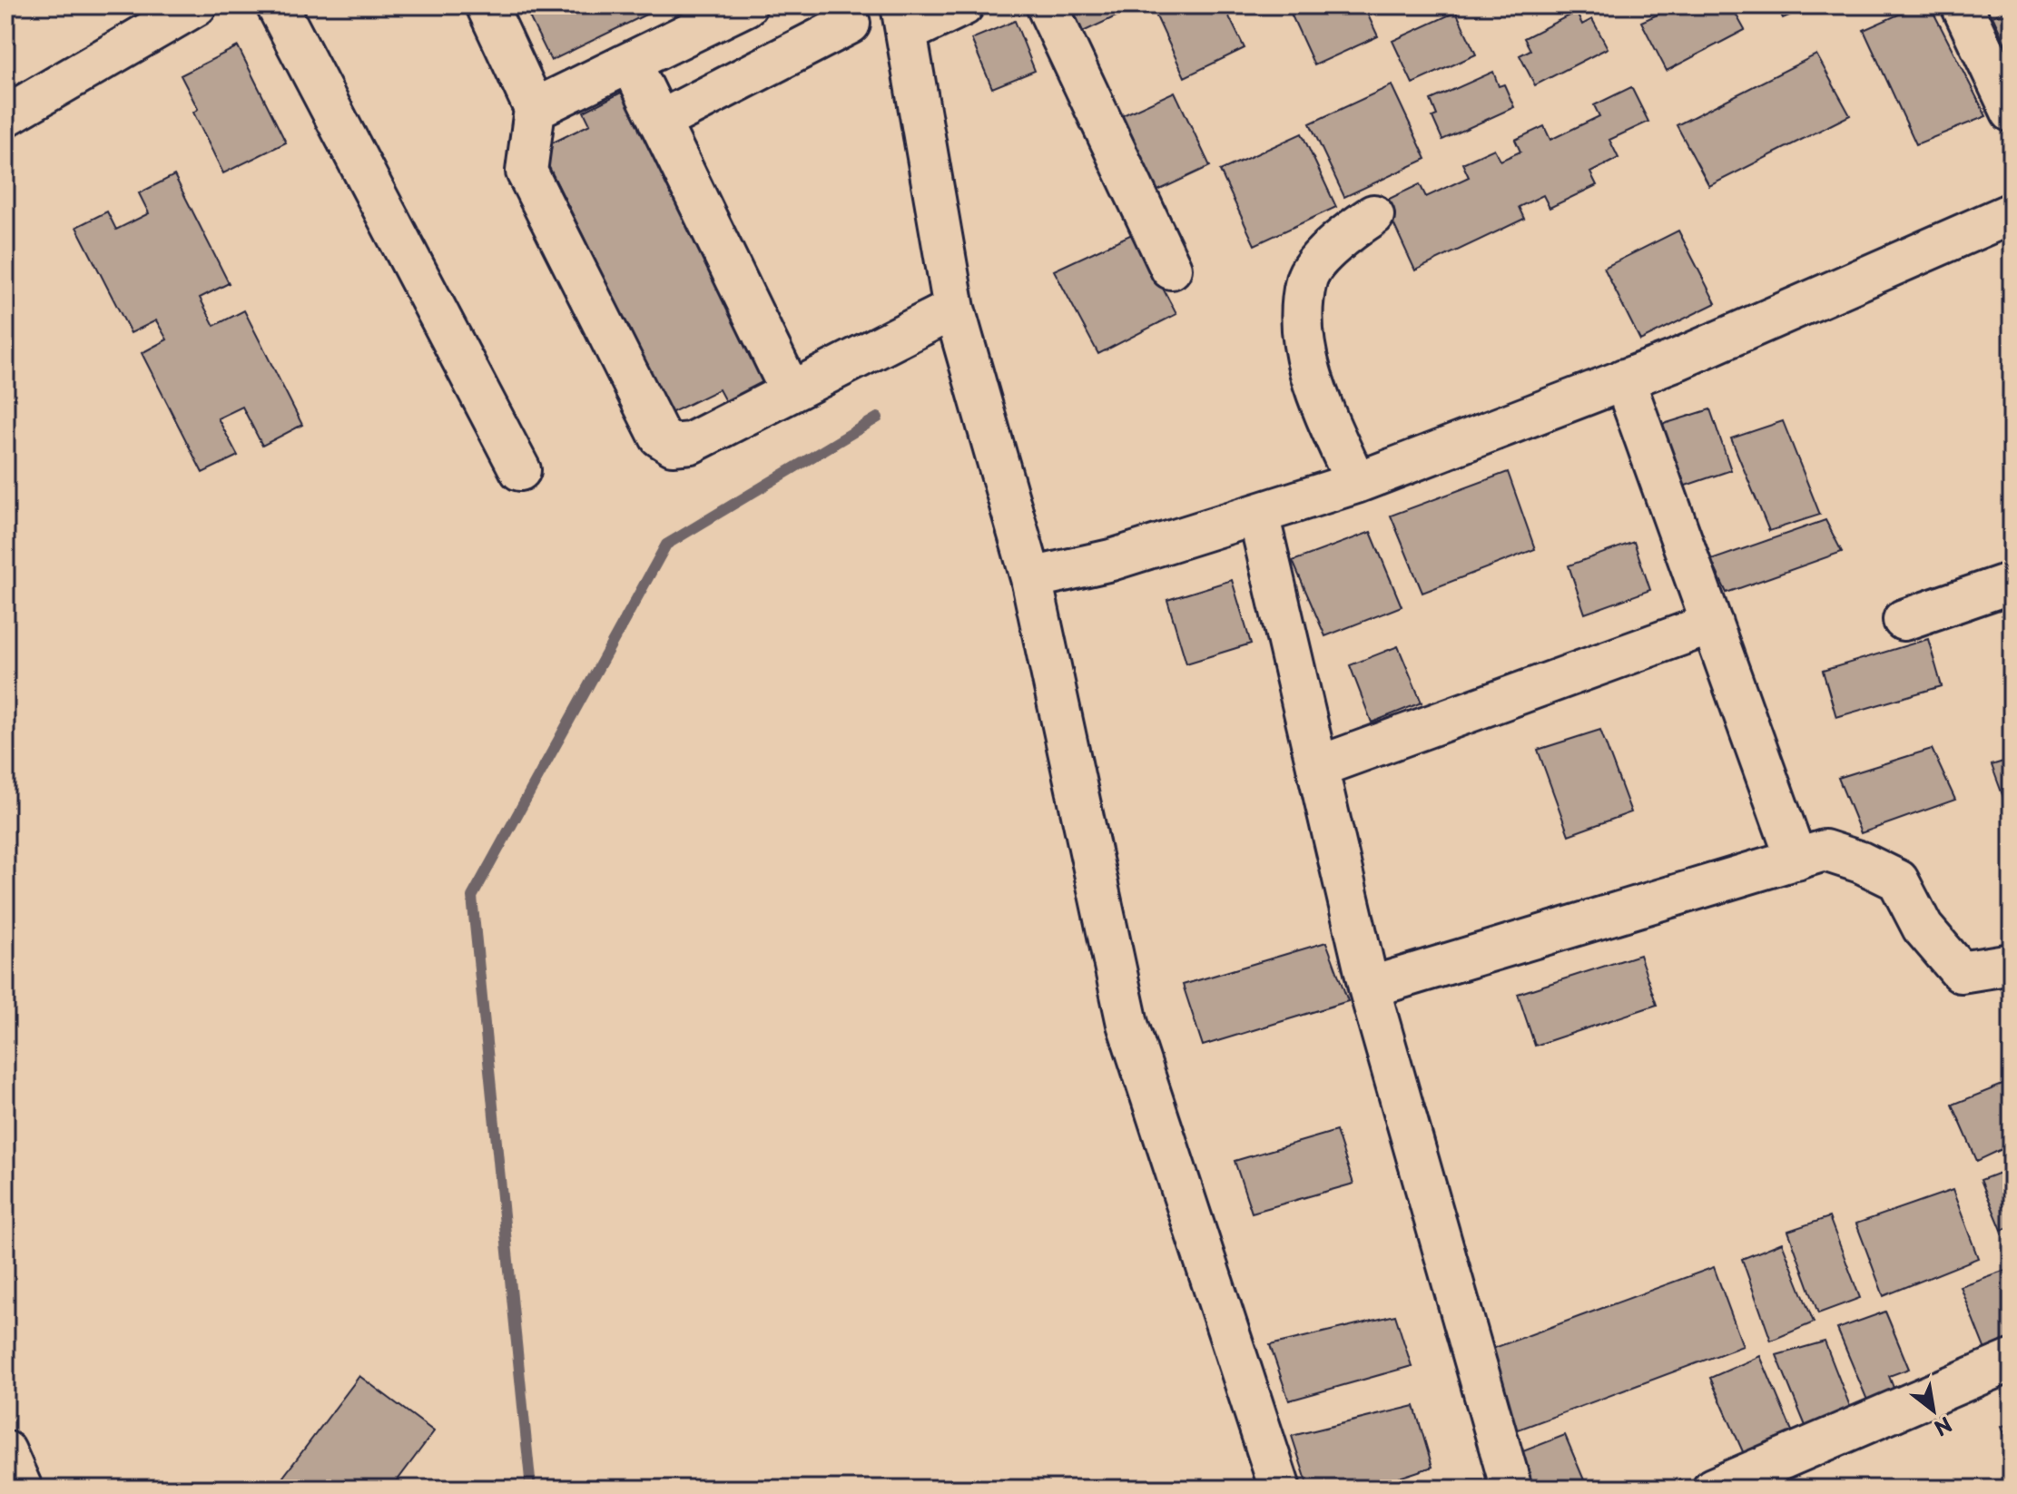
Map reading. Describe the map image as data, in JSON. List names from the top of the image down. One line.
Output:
{"north":"bottom right"}
